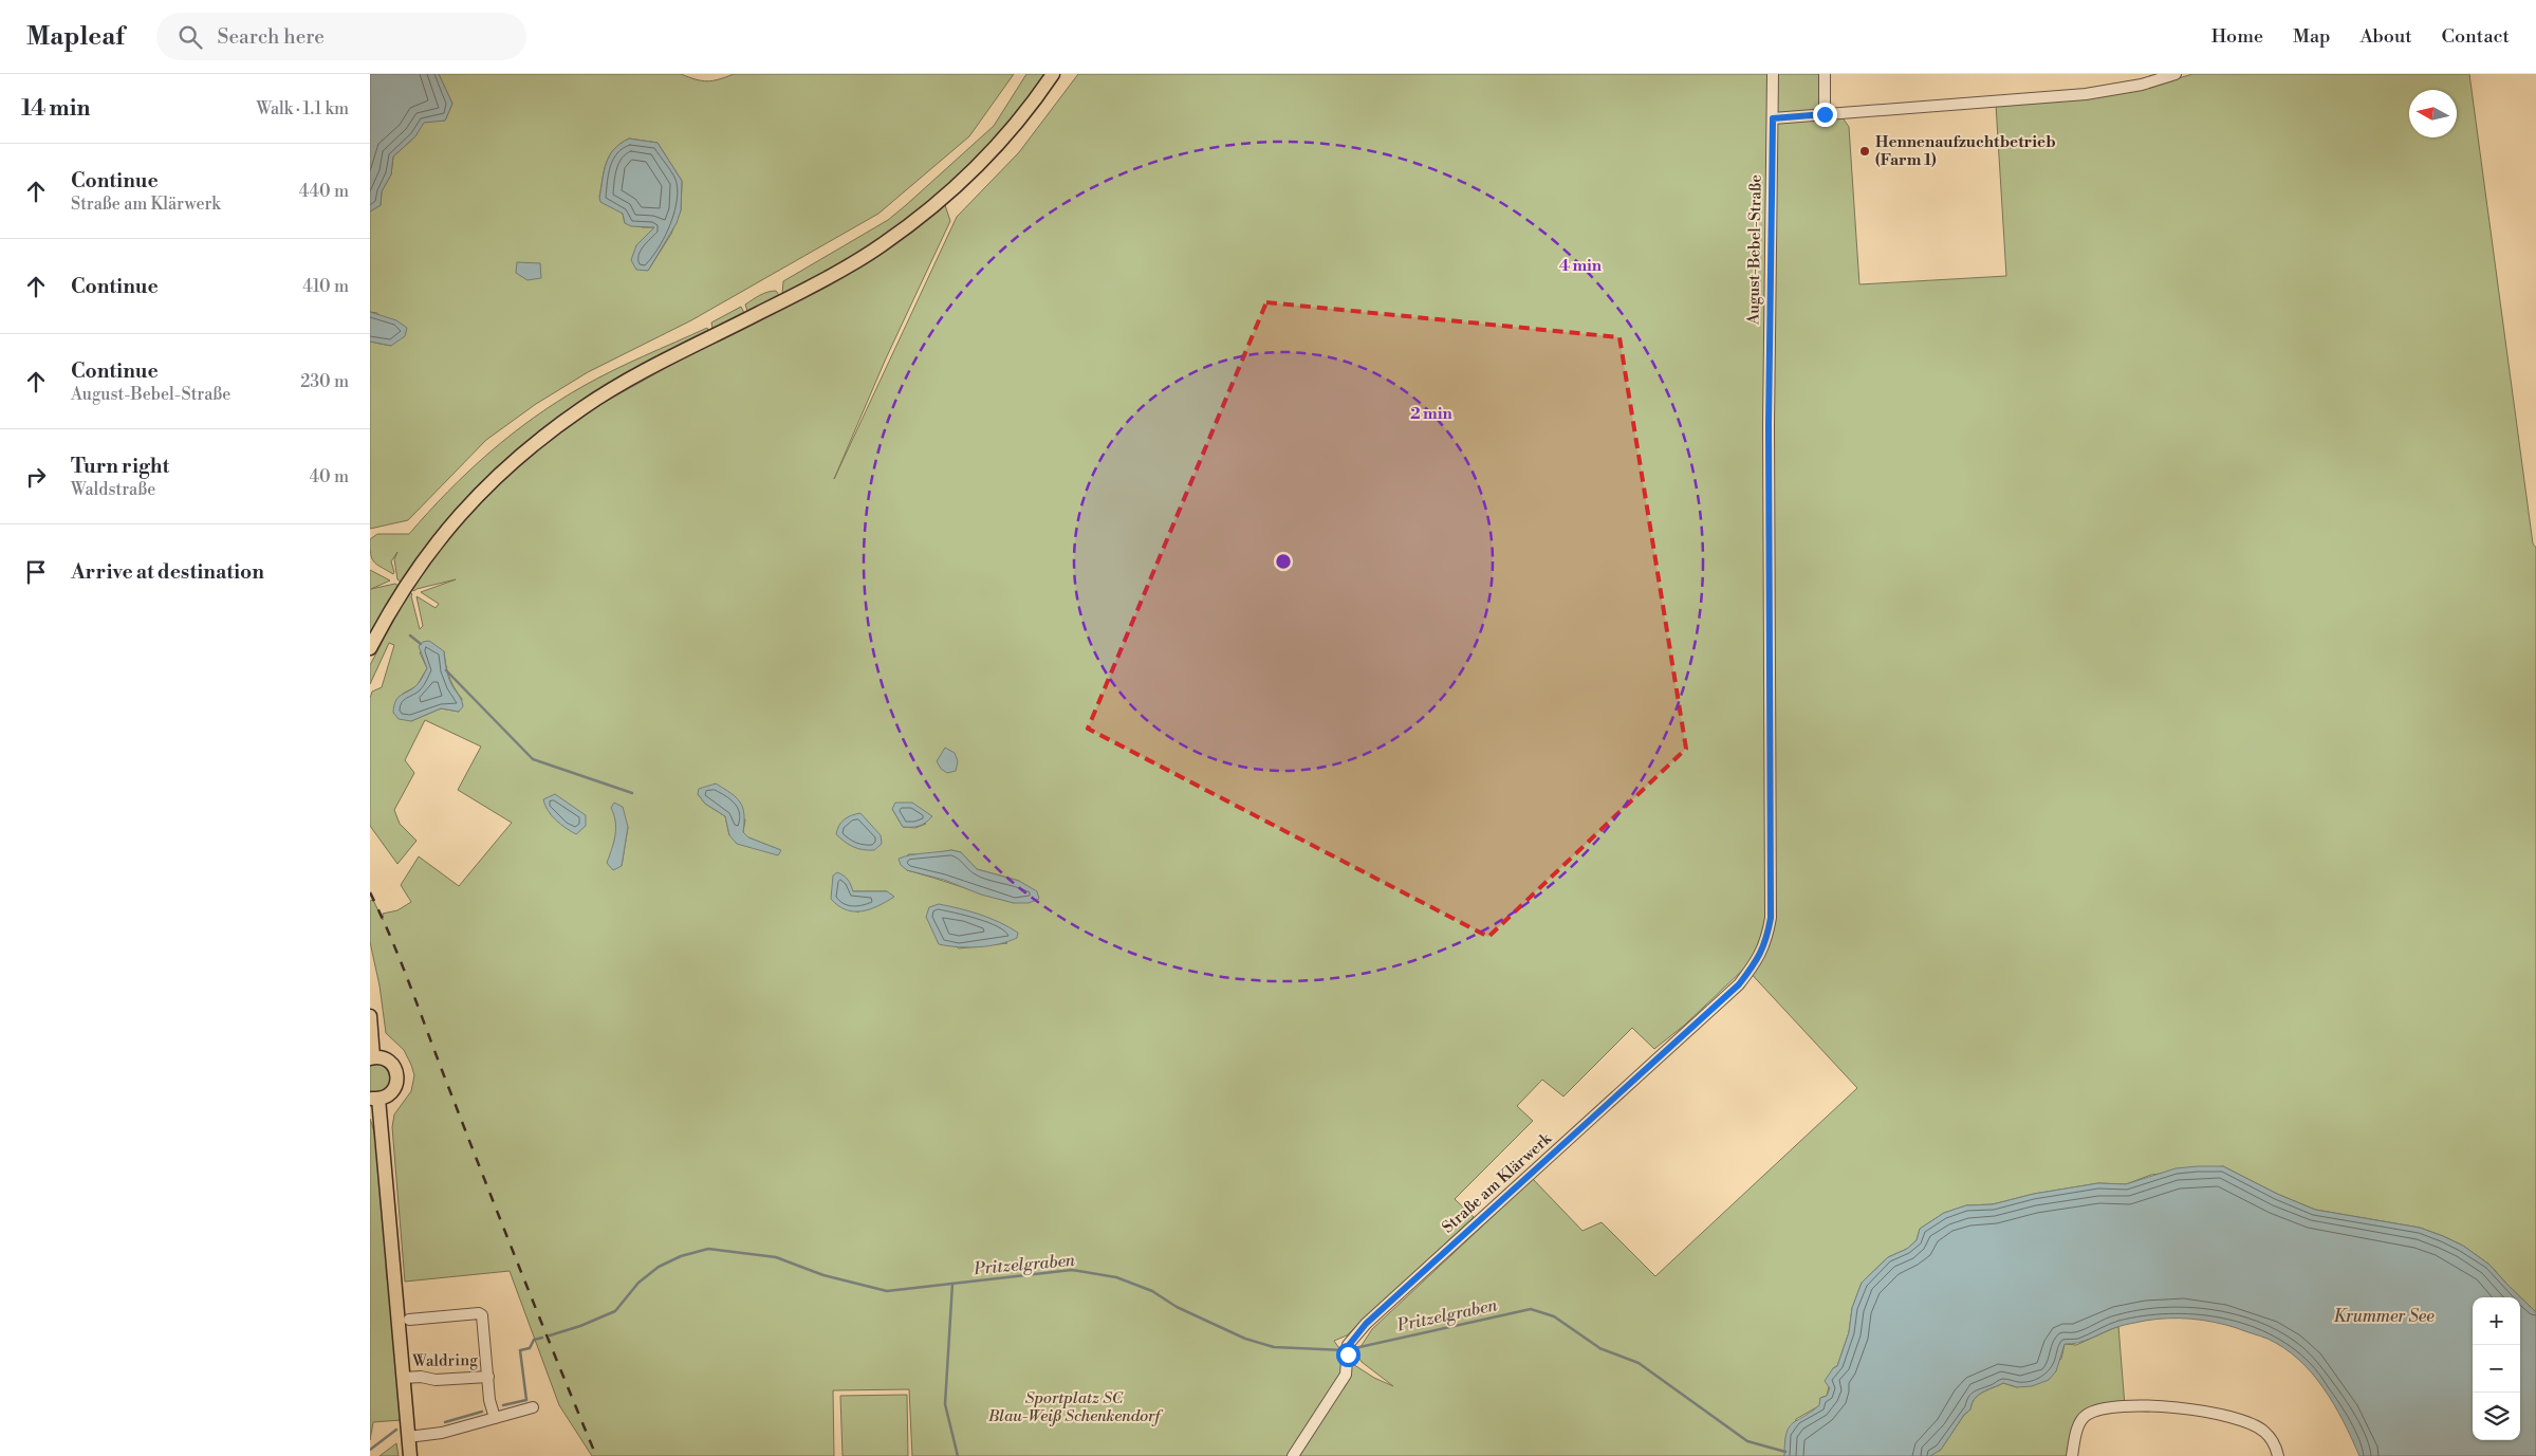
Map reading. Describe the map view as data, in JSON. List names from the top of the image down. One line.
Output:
{"streets":{"street":["August-Bebel-Straße","Straße am Klärwerk","Waldring"]},"crossings":[["August-Bebel-Straße","Straße am Klärwerk"]],"water":["Pritzelgraben","Krummer See"],"parks":["Sportplatz SC Blau-Weiß Schenkendorf"],"places":["Hennenaufzuchtbetrieb (Farm 1)"],"north":"left","page":{"header":"Mapleaf","search":"Search here","nav":["Home","Map","About","Contact"],"heading":["14 min","Walk · 1.1 km"],"list":[["Continue","Straße am Klärwerk","440 m"],["Continue","410 m"],["Continue","August-Bebel-Straße","230 m"],["Turn right","Waldstraße","40 m"],"Arrive at destination"],"map_buttons":["+","−"]},"rings":["4 min","2 min"]}
